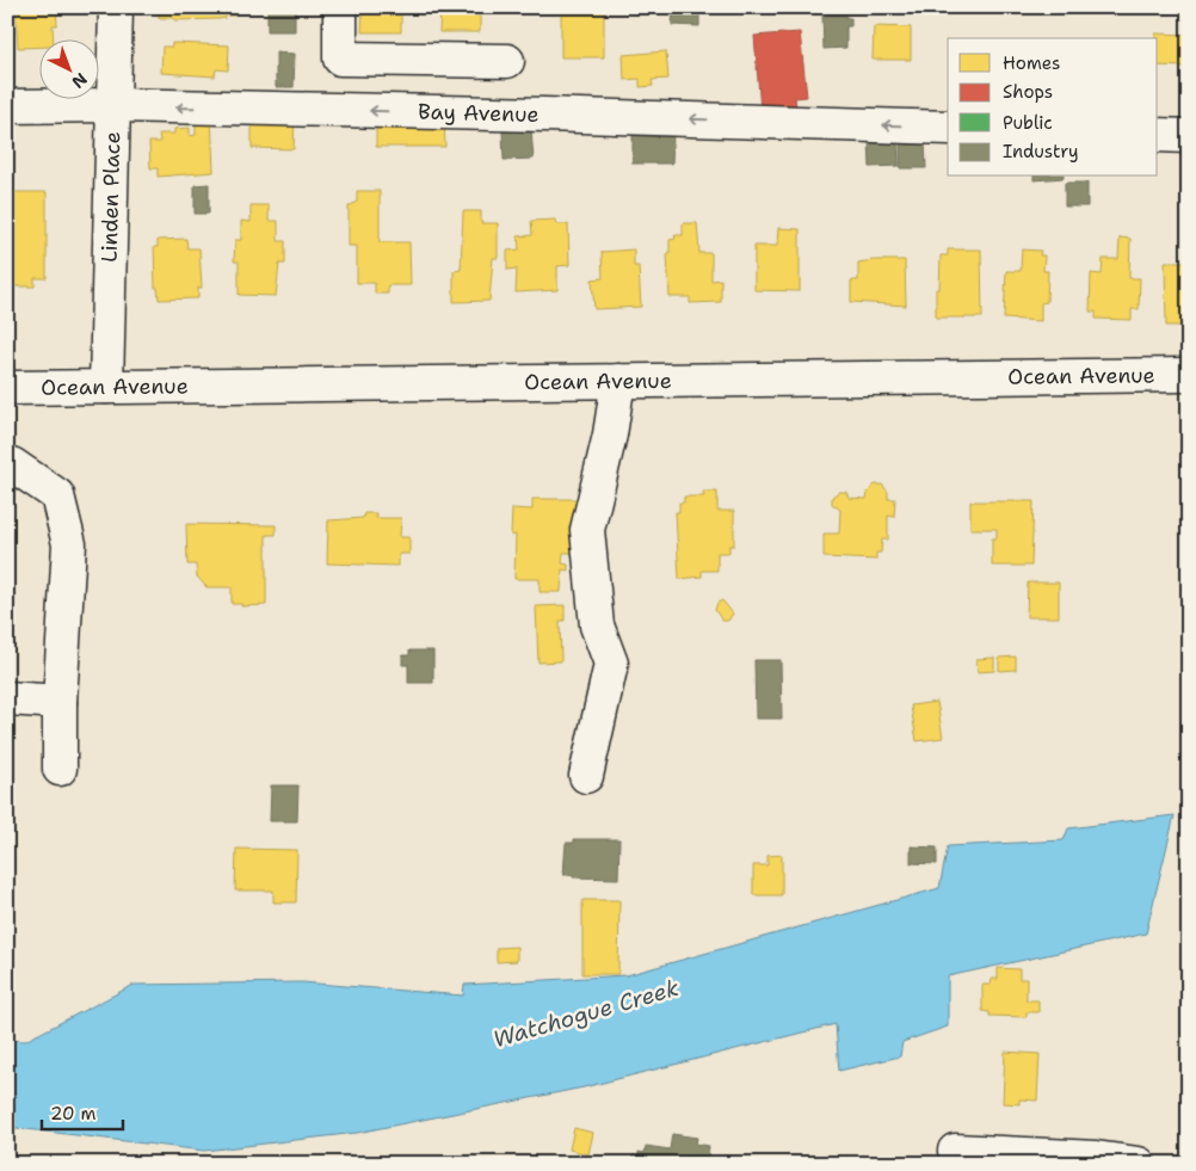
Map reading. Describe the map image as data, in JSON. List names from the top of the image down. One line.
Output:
{"streets":{"street":["Bay Avenue","Linden Place","Ocean Avenue"]},"crossings":[["Bay Avenue","Linden Place"],["Linden Place","Ocean Avenue"]],"one_way":["Bay Avenue"],"water":["Watchogue Creek"],"legend":["Homes","Shops","Public","Industry"],"scale_bar":"20 m","north":"bottom right"}
